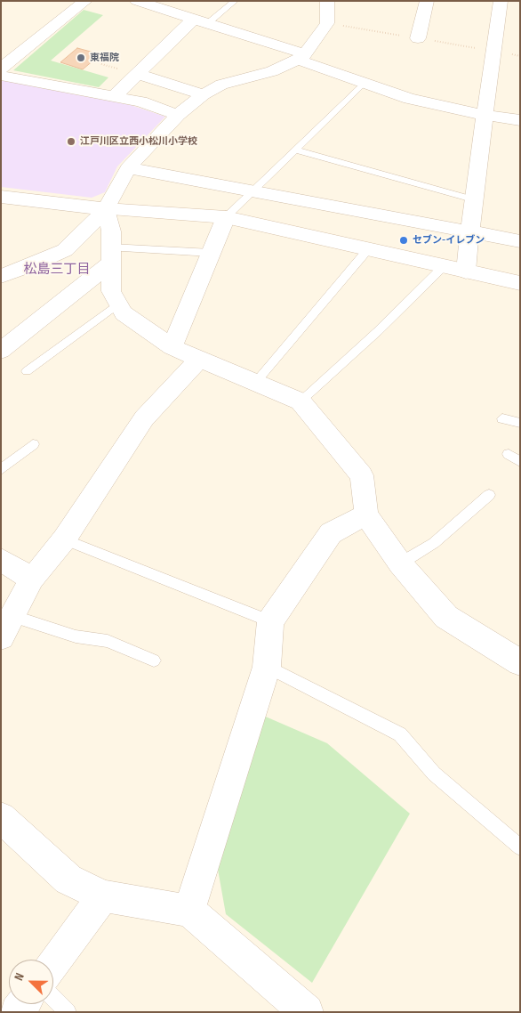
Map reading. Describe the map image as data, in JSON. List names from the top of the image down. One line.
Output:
{"districts":["松島三丁目"],"places":["東福院","江戸川区立西小松川小学校","セブン-イレブン"],"north":"top left"}
